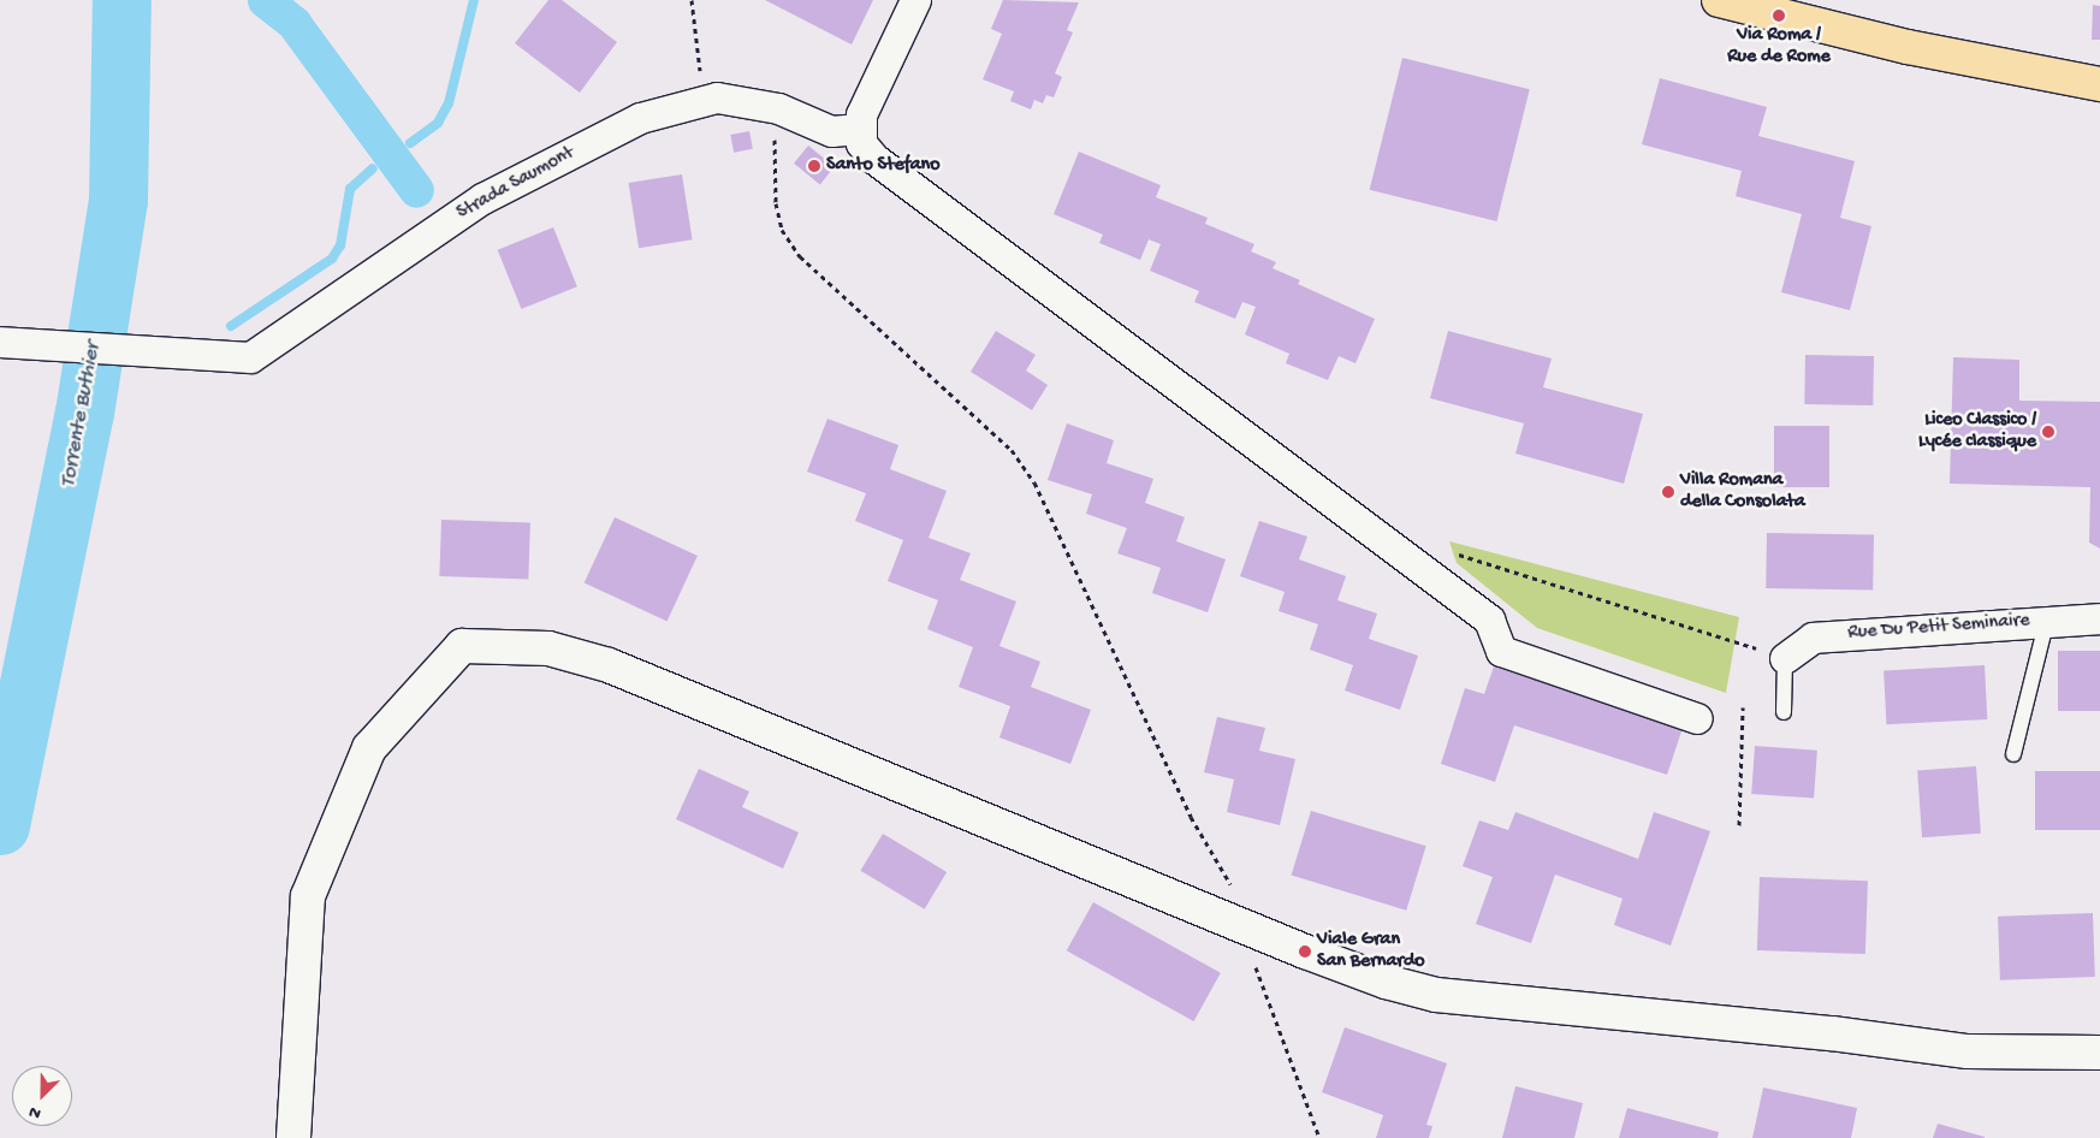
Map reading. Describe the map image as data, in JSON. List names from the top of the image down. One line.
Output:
{"streets":{"street":["Strada Saumont","Rue Du Petit Seminaire"]},"water":["Torrente Buthier"],"places":["Via Roma / Rue de Rome","Santo Stefano","Liceo Classico / Lycée classique","Villa Romana della Consolata","Viale Gran San Bernardo"],"north":"bottom left"}
